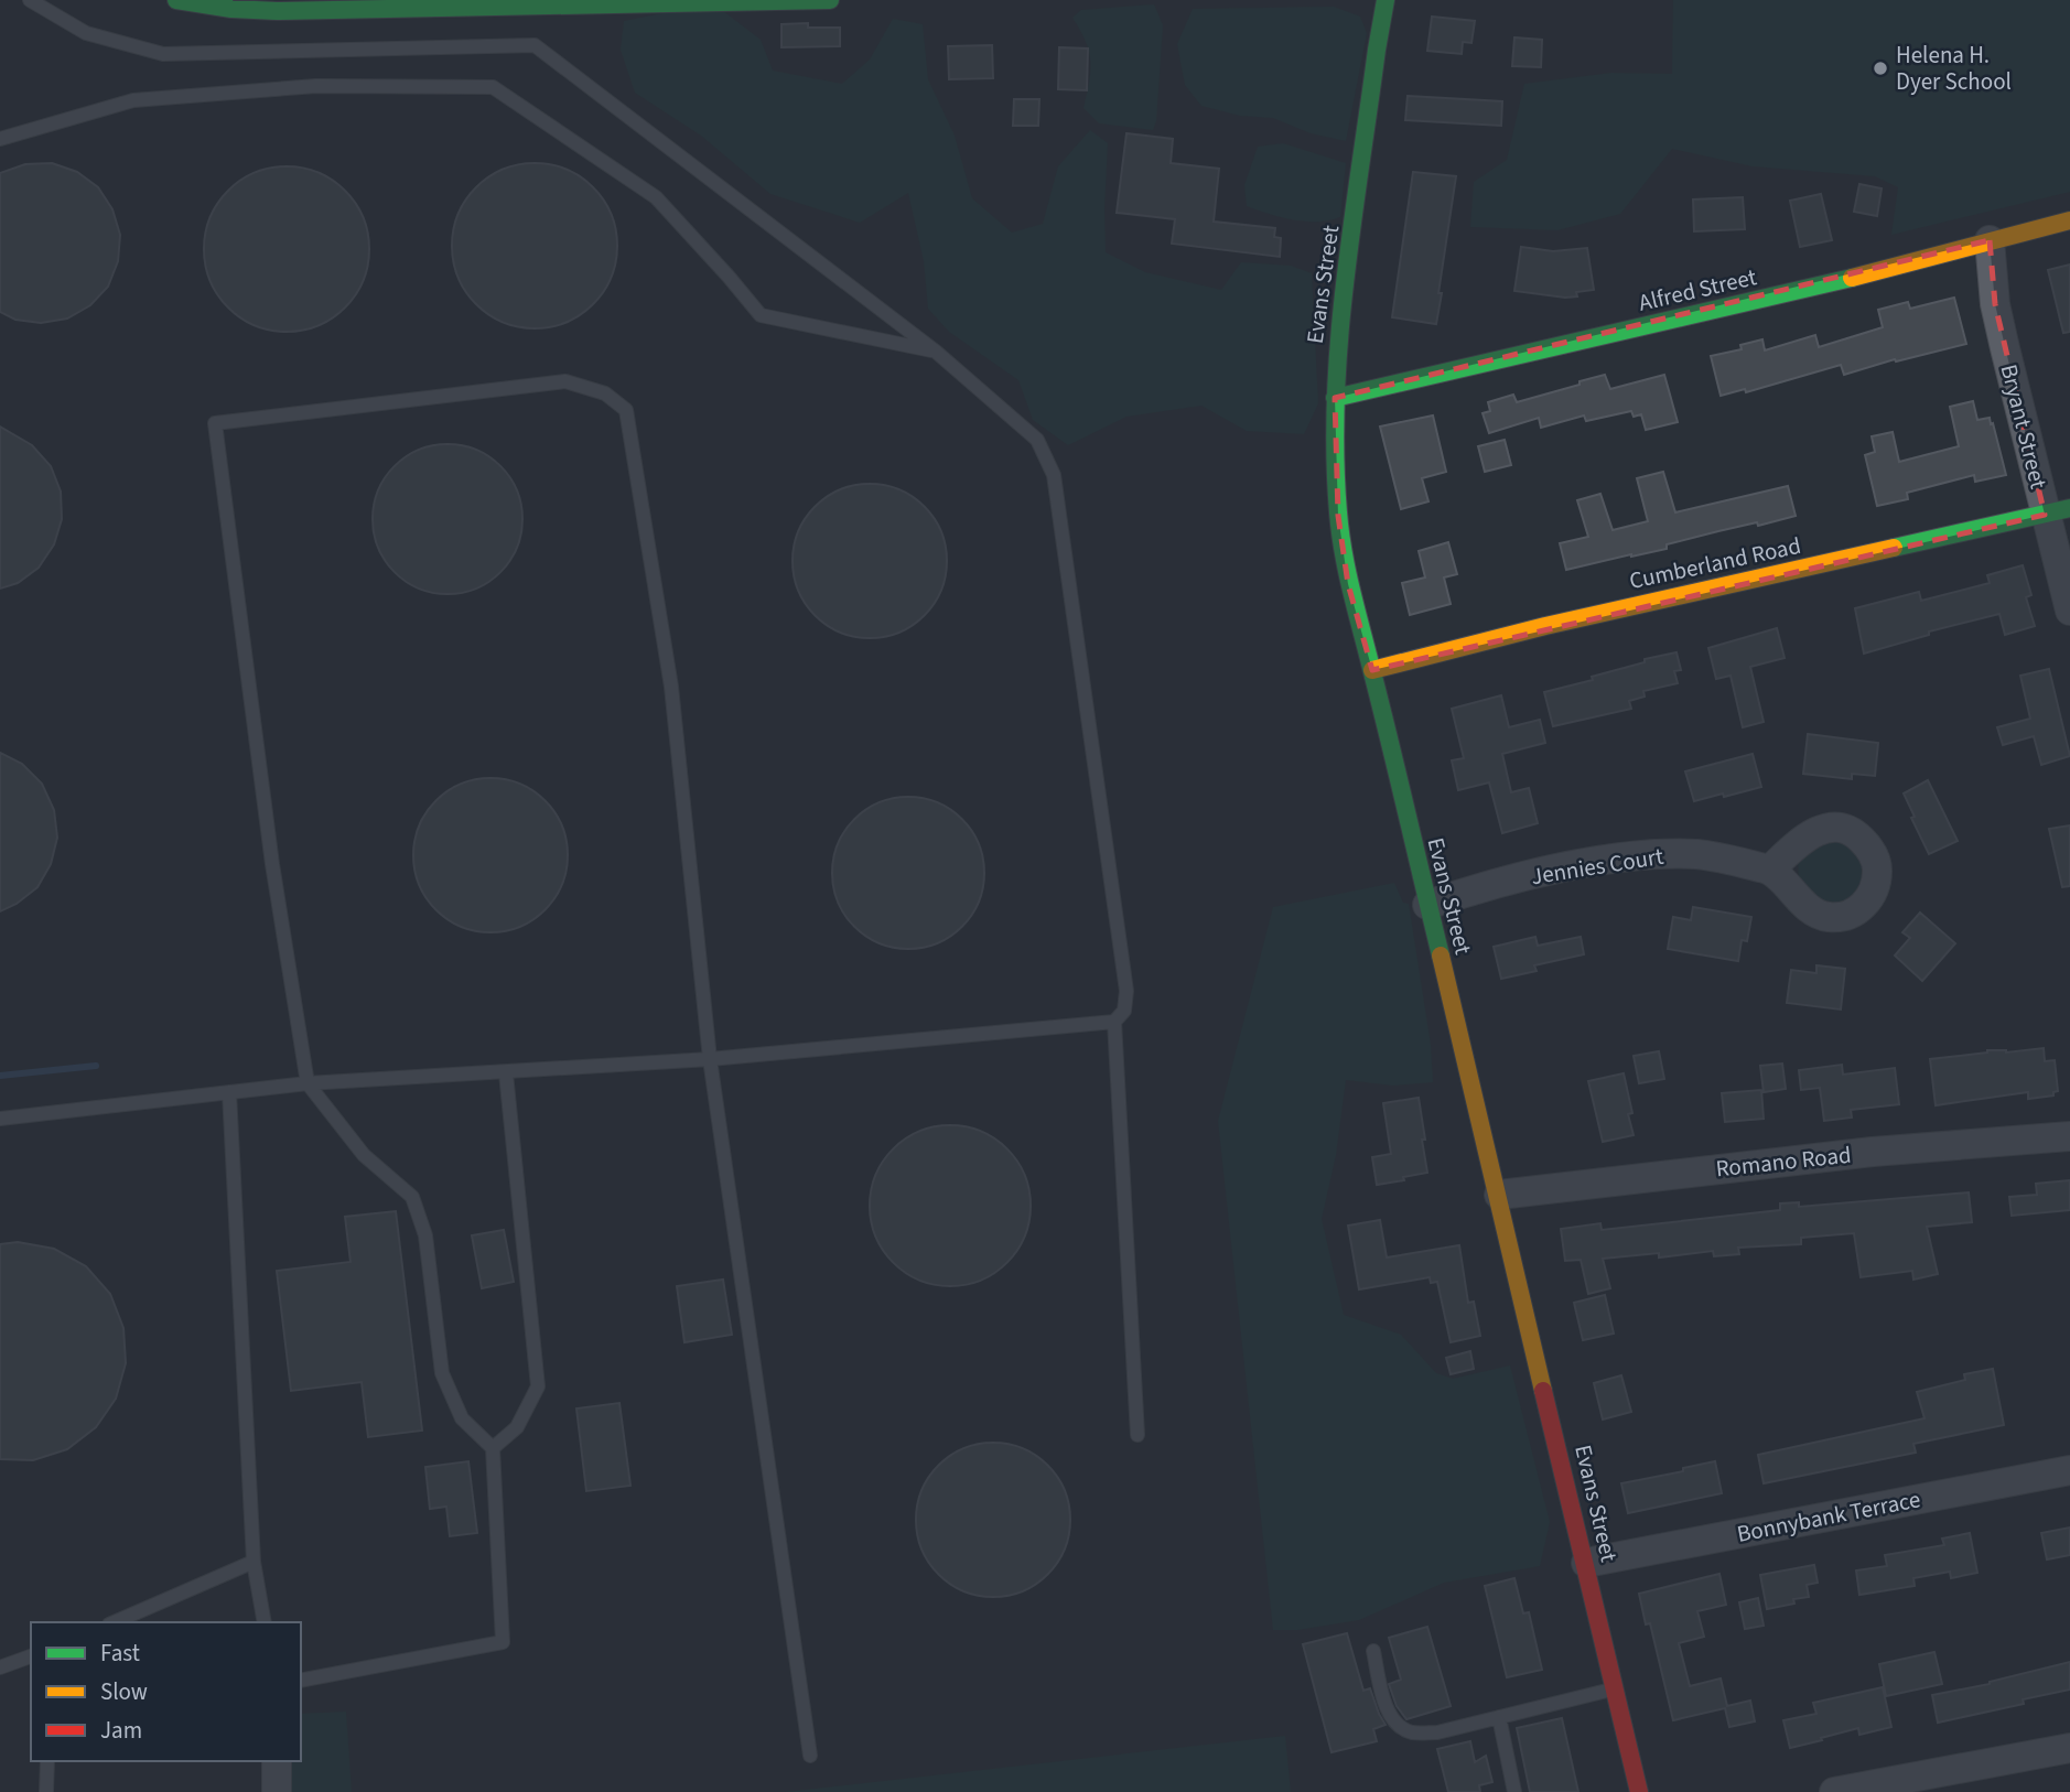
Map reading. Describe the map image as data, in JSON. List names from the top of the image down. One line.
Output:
{"streets":{"street":["Evans Street","Alfred Street","Bryant Street","Cumberland Road","Jennies Court","Romano Road","Bonnybank Terrace"]},"crossings":[["Evans Street","Alfred Street"],["Evans Street","Cumberland Road"],["Evans Street","Jennies Court"],["Evans Street","Romano Road"],["Evans Street","Bonnybank Terrace"],["Alfred Street","Bryant Street"],["Bryant Street","Cumberland Road"]],"places":["Helena H. Dyer School"],"legend":["Fast","Slow","Jam"]}
